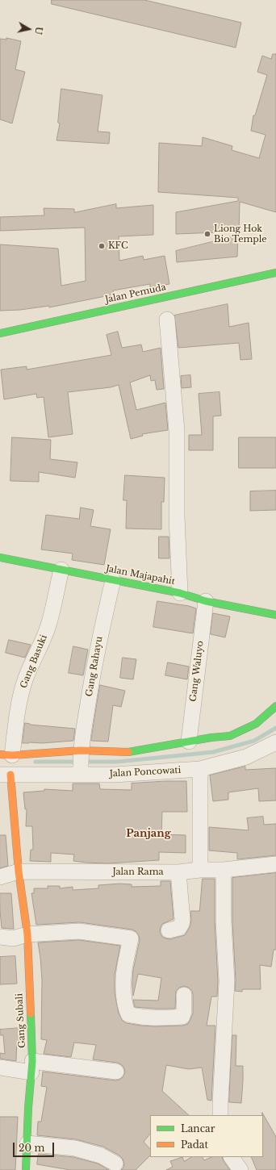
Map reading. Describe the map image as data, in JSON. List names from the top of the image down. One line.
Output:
{"streets":{"street":["Jalan Pemuda","Jalan Majapahit","Gang Basuki","Gang Rahayu","Gang Waluyo","Jalan Poncowati","Jalan Rama","Gang Subali"]},"crossings":[["Jalan Majapahit","Gang Basuki"],["Jalan Majapahit","Gang Rahayu"],["Jalan Majapahit","Gang Waluyo"],["Gang Rahayu","Jalan Poncowati"],["Jalan Poncowati","Gang Subali"],["Jalan Rama","Gang Subali"]],"districts":["Panjang"],"places":["Liong Hok Bio Temple","KFC"],"legend":["Lancar","Padat"],"scale_bar":"20 m","north":"right"}
